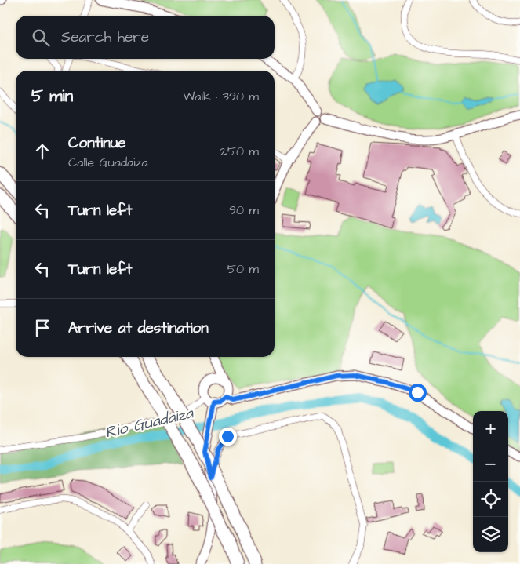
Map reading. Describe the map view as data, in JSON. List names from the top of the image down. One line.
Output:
{"water":["Rio Guadaiza"],"page":{"search":"Search here","heading":["5 min","Walk · 390 m"],"list":[["Continue","Calle Guadaiza","250 m"],["Turn left","90 m"],["Turn left","50 m"],"Arrive at destination"],"map_buttons":["+","−"]}}
